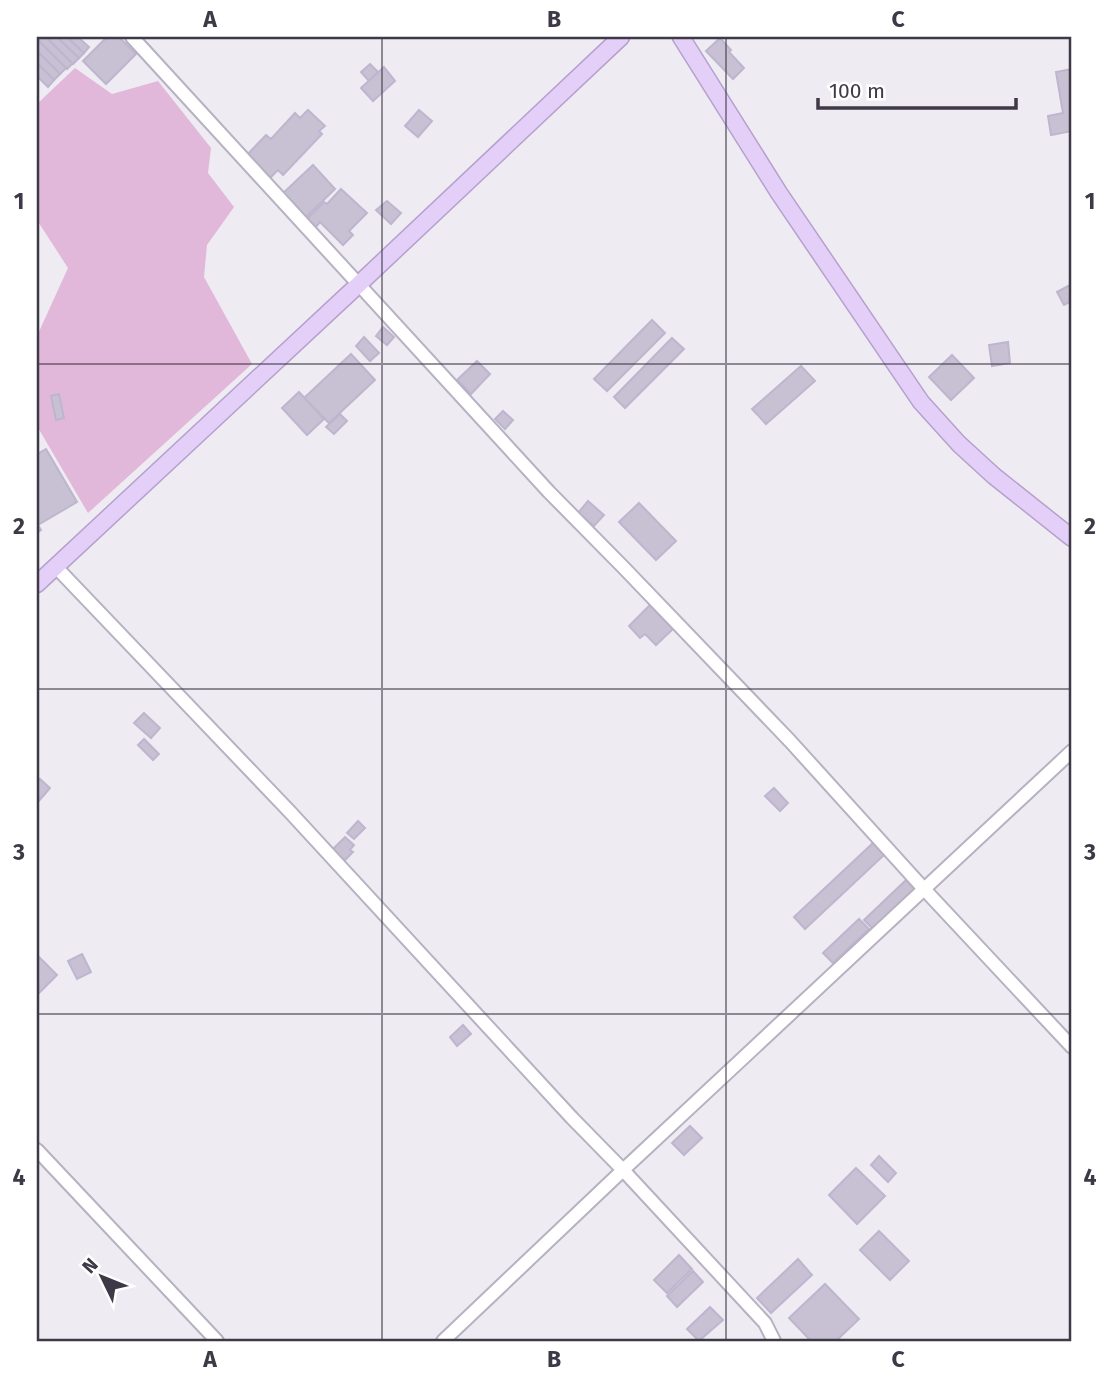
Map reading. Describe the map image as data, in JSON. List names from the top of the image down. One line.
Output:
{"scale_bar":"100 m","north":"top left","grid":{"columns":["A","B","C"],"rows":["1","2","3","4"]}}
